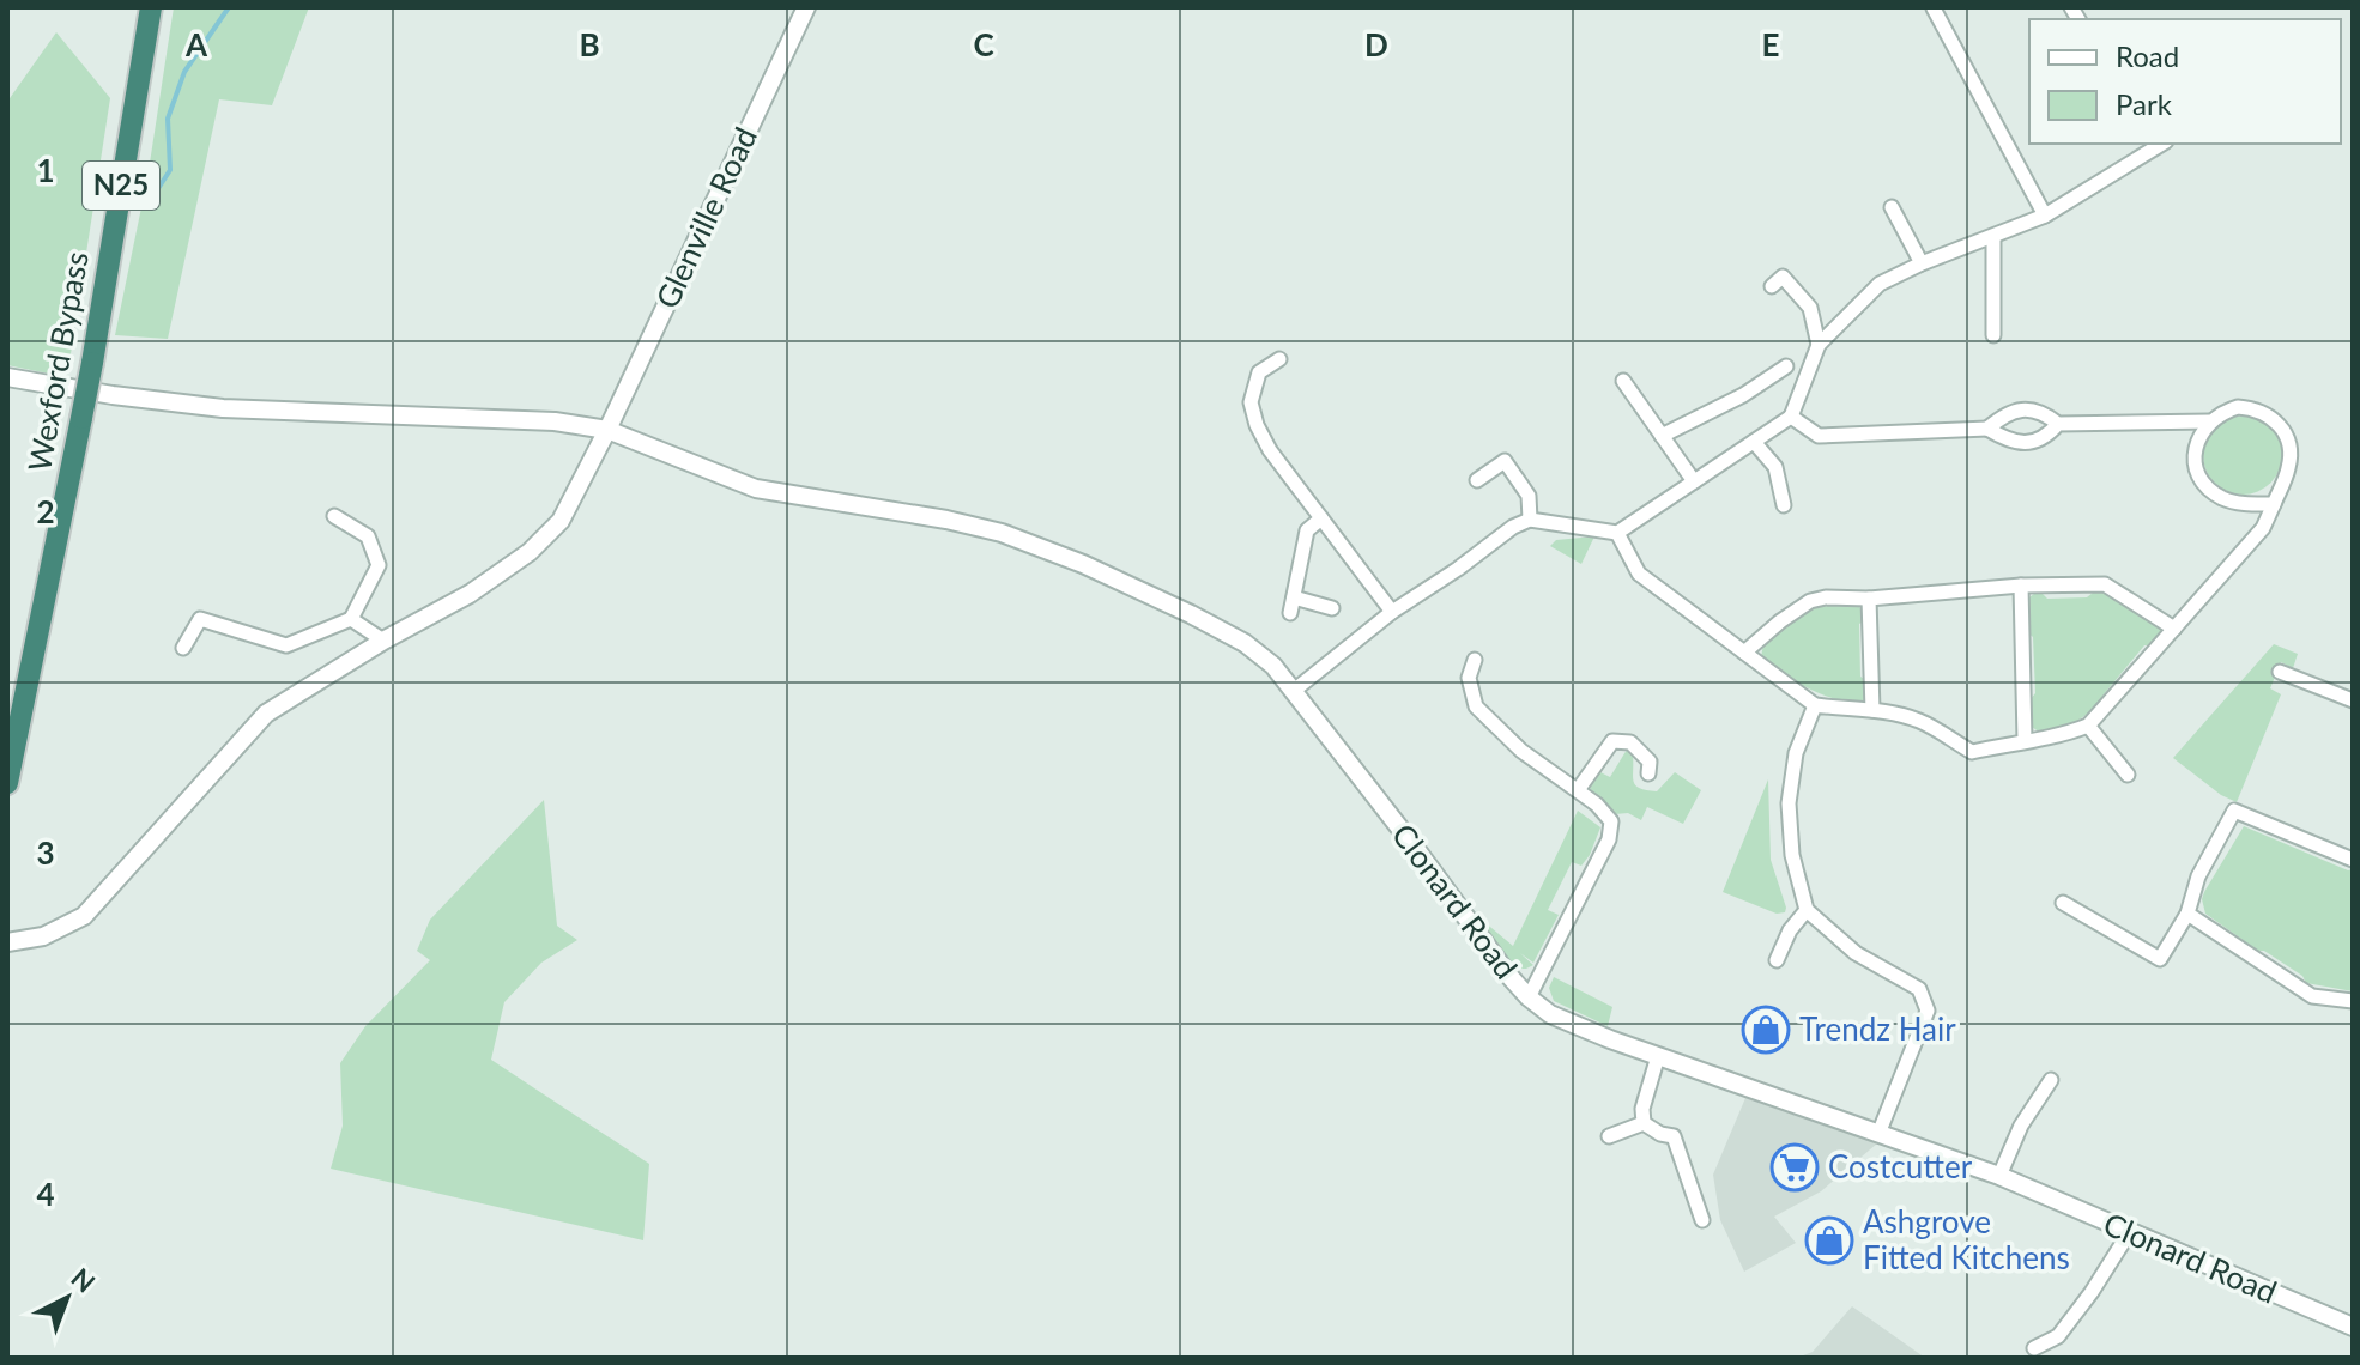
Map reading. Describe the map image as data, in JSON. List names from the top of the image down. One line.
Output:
{"streets":{"highway":["N25","Wexford Bypass"],"street":["Glenville Road","Clonard Road"]},"crossings":[["Glenville Road","Clonard Road"]],"places":{"shop":["Trendz Hair","Ashgrove Fitted Kitchens"],"supermarket":["Costcutter"]},"legend":["Road","Park"],"north":"top right","grid":{"columns":["A","B","C","D","E"],"rows":["1","2","3","4"]}}
